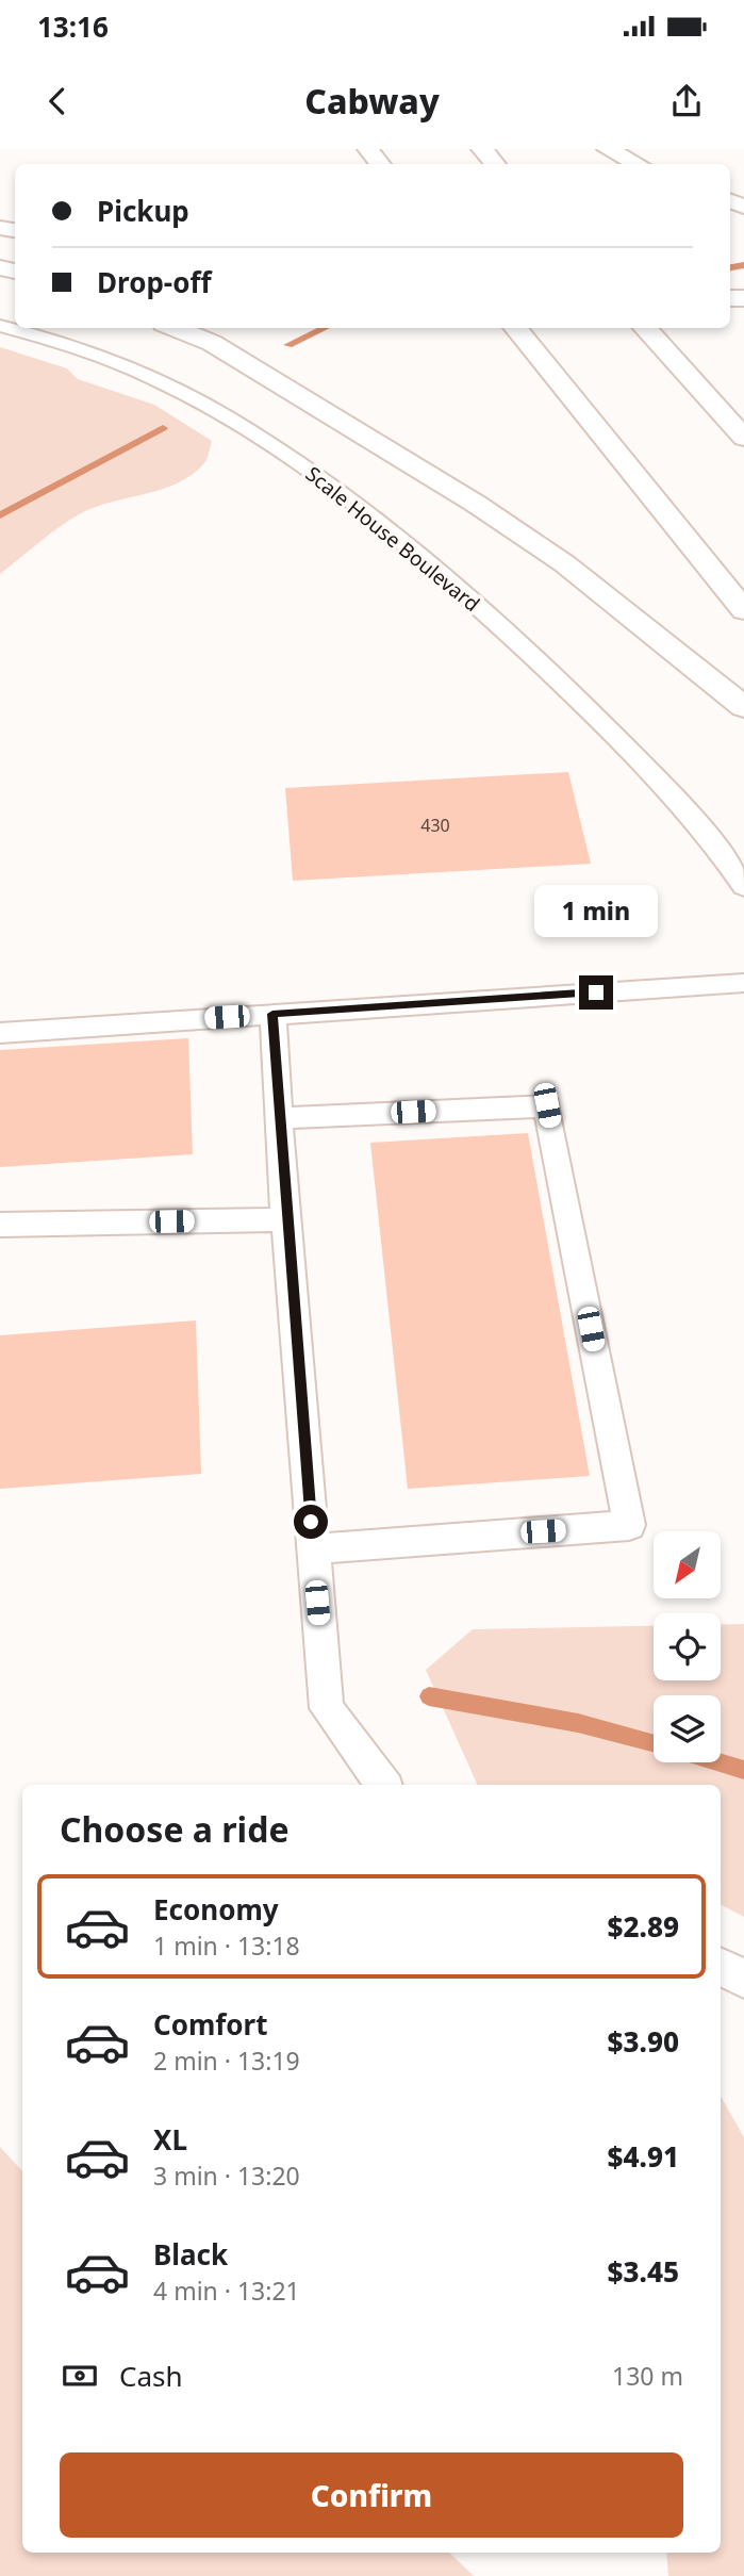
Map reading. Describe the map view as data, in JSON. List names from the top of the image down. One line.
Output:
{"streets":{"lane":["Scale House Boulevard"]},"house_numbers":["430"],"north":"bottom left","page":{"status":"13:16","header":"Cabway","banner":["Pickup","Drop-off"],"bubble":"1 min","heading":"Choose a ride","list":[{"name":"Economy","note":"1 min · 13:18","value":"$2.89"},{"name":"Comfort","note":"2 min · 13:19","value":"$3.90"},{"name":"XL","note":"3 min · 13:20","value":"$4.91"},{"name":"Black","note":"4 min · 13:21","value":"$3.45"}],"pay":["Cash","130 m"],"buttons":"Confirm"}}
